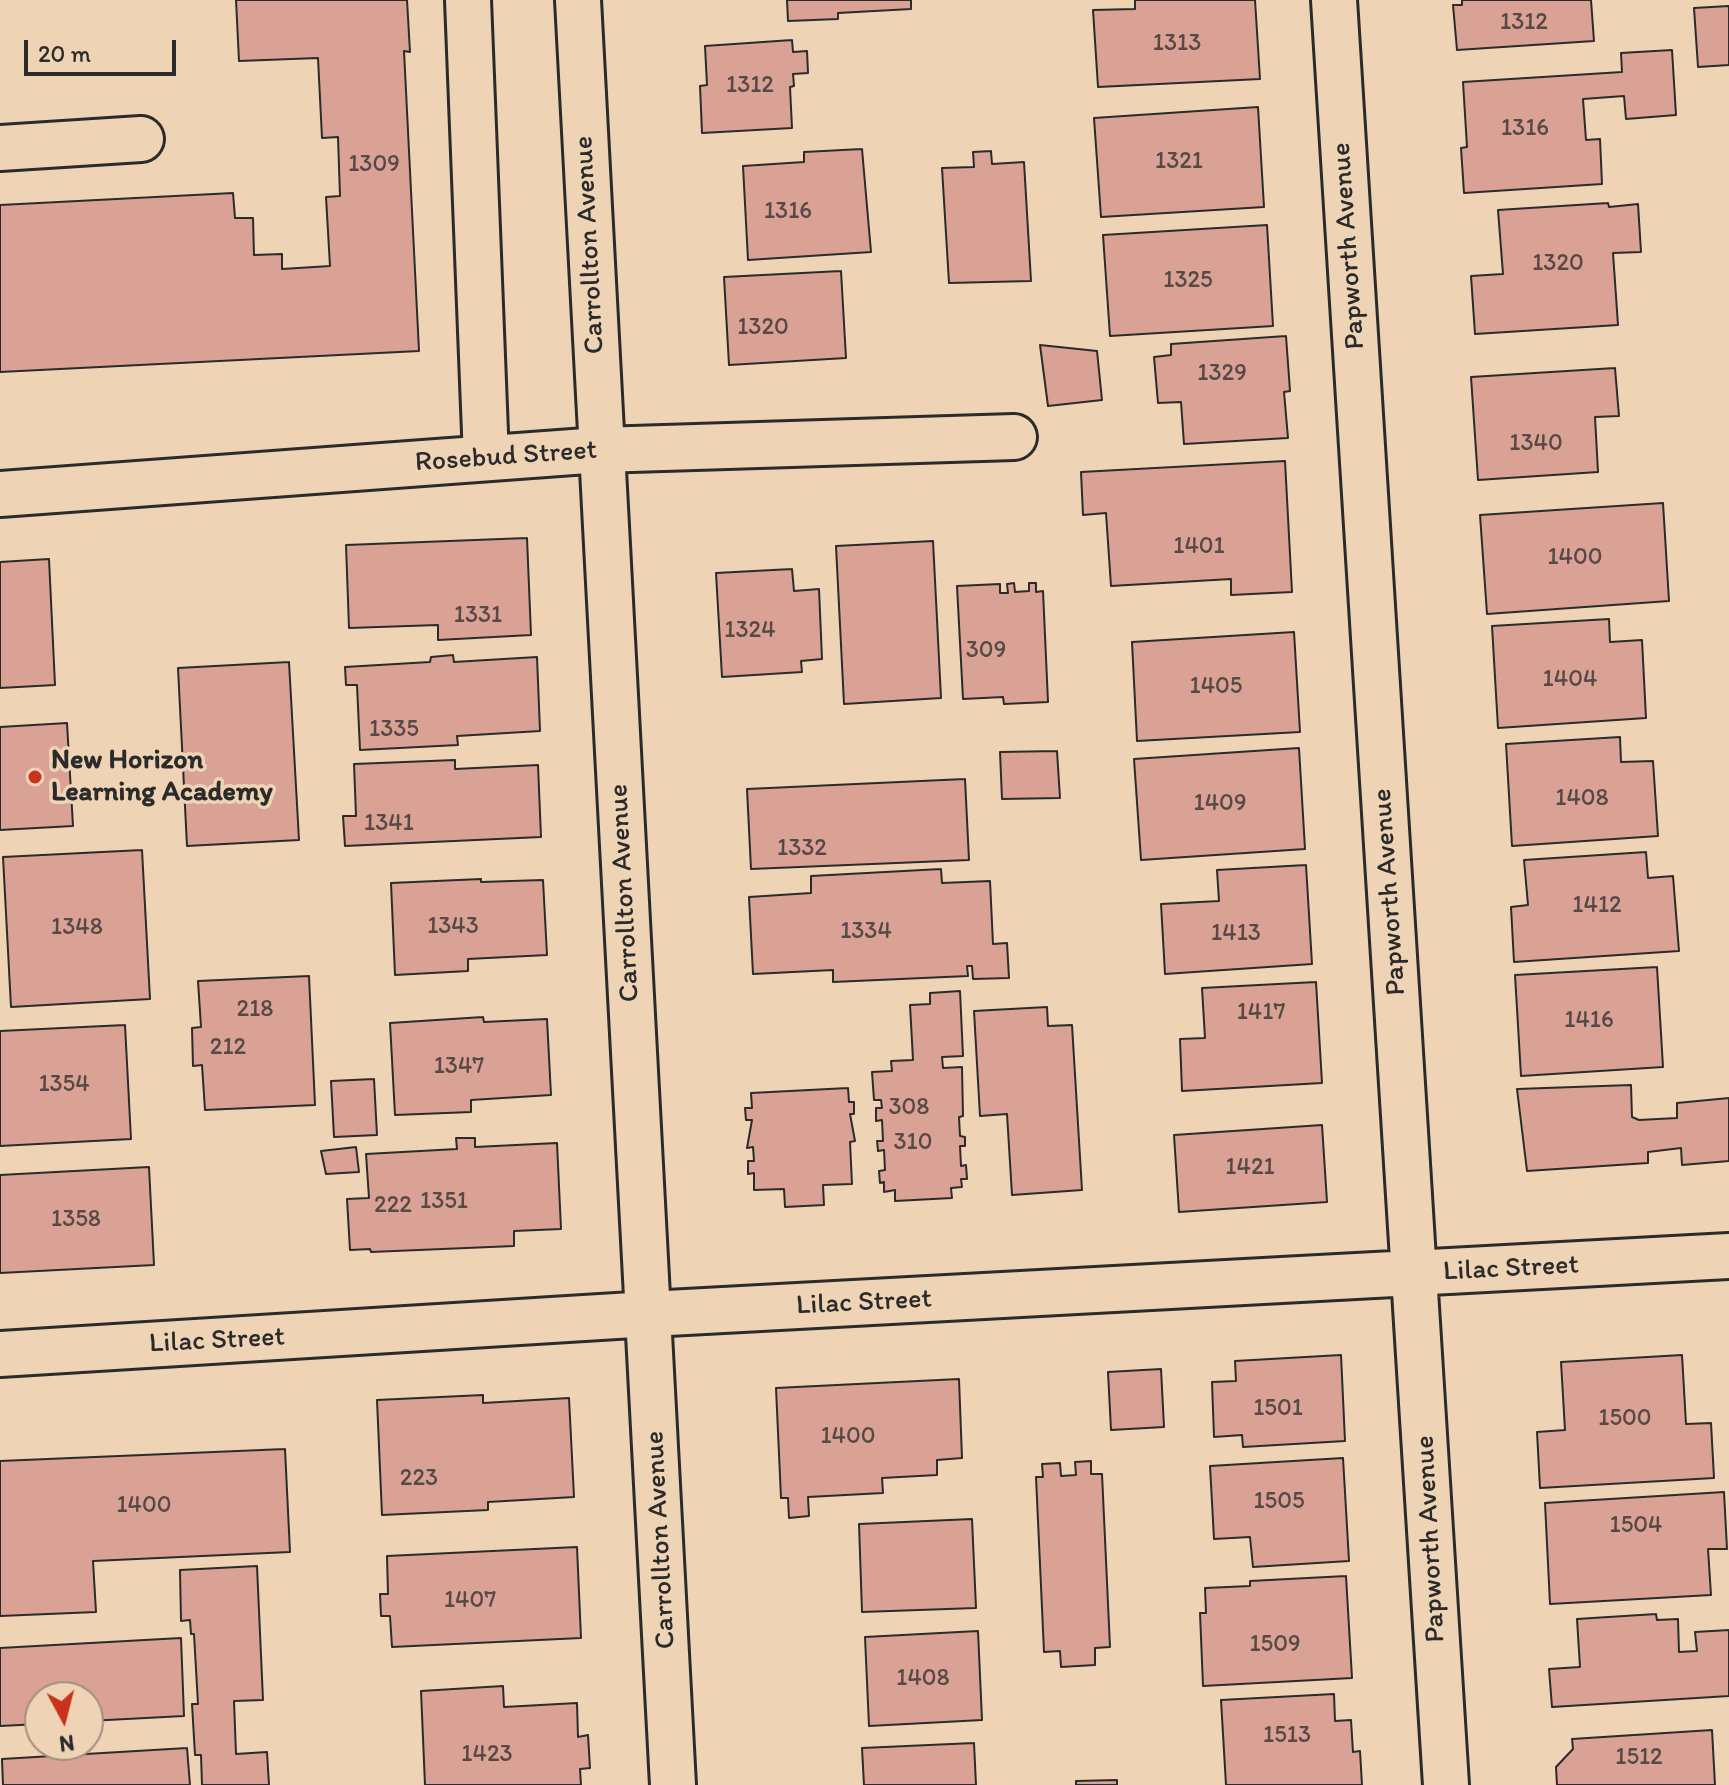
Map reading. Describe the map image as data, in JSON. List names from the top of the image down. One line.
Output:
{"streets":{"street":["Carrollton Avenue","Papworth Avenue","Rosebud Street","Lilac Street"]},"crossings":[["Carrollton Avenue","Rosebud Street"],["Carrollton Avenue","Lilac Street"],["Papworth Avenue","Lilac Street"]],"places":["New Horizon Learning Academy"],"house_numbers":["1312","1313","1312","1316","1321","1309","1316","1320","1325","1320","1329","1340","1401","1400","1331","1324","309","1404","1405","1335","1408","1409","1341","1332","1412","1343","1348","1334","1413","218","1417","1416","212","1347","1354","308","310","1421","1351","222","1358","1501","1500","1400","223","1505","1400","1504","1407","1509","1408","1513","1423","1512"],"scale_bar":"20 m","north":"bottom"}
